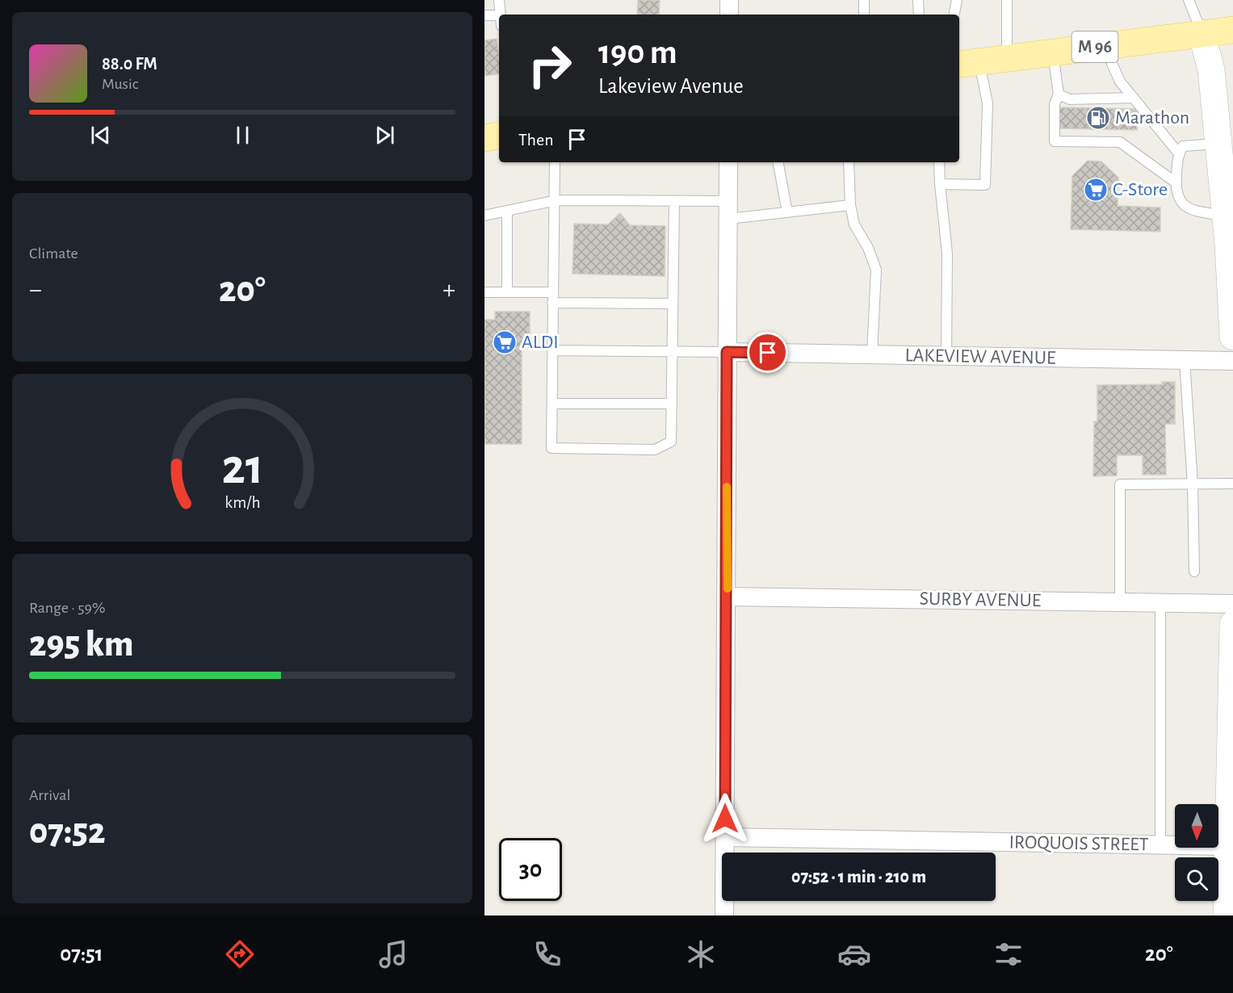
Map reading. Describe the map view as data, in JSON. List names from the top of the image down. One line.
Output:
{"streets":{"main road":["M 96"],"street":["LAKEVIEW AVENUE","SURBY AVENUE","IROQUOIS STREET"]},"places":{"fuel station":["Marathon"],"supermarket":["C-Store","ALDI"]},"north":"bottom","page":{"turn":["190 m","Lakeview Avenue"],"song":["88.0 FM","Music"],"then":"Then","tile":["Climate",["Range · 59%","295 km"],["Arrival","07:52"]],"heat":["−","20°","+"],"limit":"30","trip":"07:52 · 1 min · 210 m","tabs":["07:51","20°"],"gauge":["21","km/h"]}}
